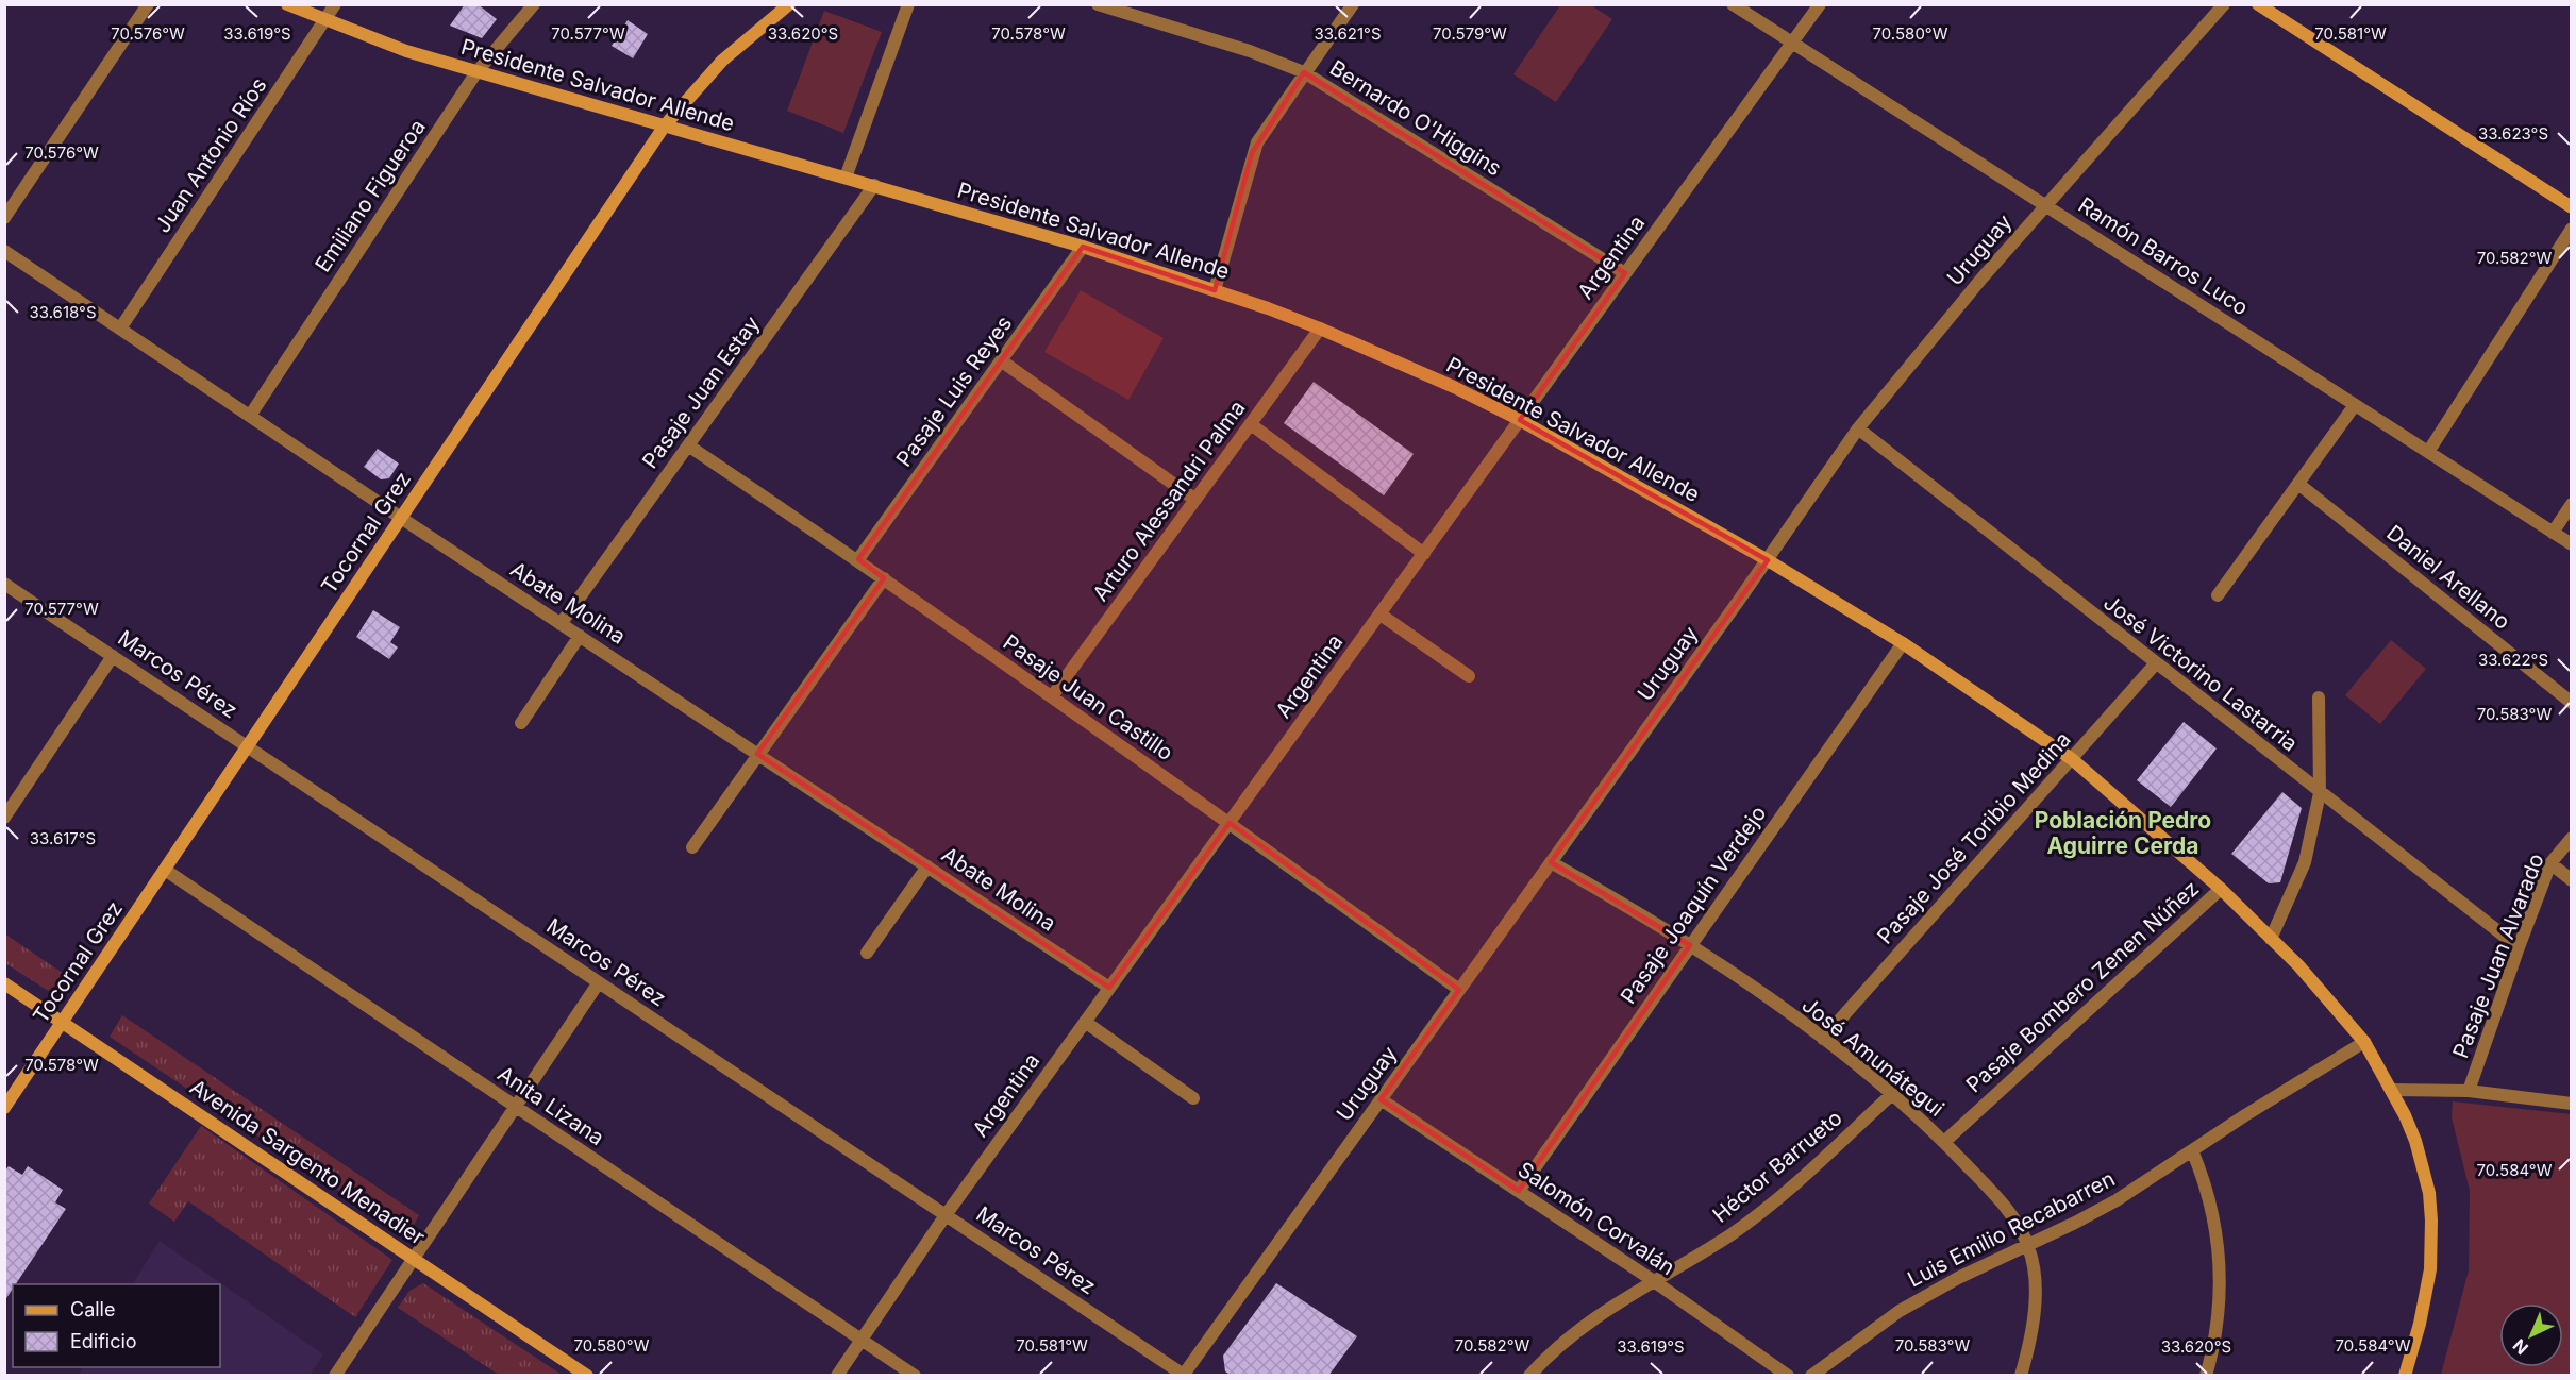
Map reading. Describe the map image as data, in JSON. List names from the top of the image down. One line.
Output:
{"streets":{"main road":["Presidente Salvador Allende","Tocornal Grez","Avenida Sargento Menadier"],"street":["Bernardo O'Higgins","Juan Antonio Ríos","Emiliano Figueroa","Uruguay","Ramón Barros Luco","Argentina","Pasaje Luis Reyes","Pasaje Juan Estay","Arturo Alessandri Palma","Daniel Arellano","Abate Molina","José Victorino Lastarria","Marcos Pérez","Pasaje Juan Castillo","Pasaje José Toribio Medina","Pasaje Joaquín Verdejo","Pasaje Juan Alvarado","Pasaje Bombero Zenen Núñez","José Amunátegui","Anita Lizana","Héctor Barrueto","Salomón Corvalán","Luis Emilio Recabarren"]},"crossings":[["Presidente Salvador Allende","Juan Antonio Ríos"],["Presidente Salvador Allende","Emiliano Figueroa"],["Presidente Salvador Allende","Uruguay"],["Presidente Salvador Allende","Argentina"],["Presidente Salvador Allende","Pasaje Luis Reyes"],["Presidente Salvador Allende","Pasaje Juan Estay"],["Presidente Salvador Allende","Arturo Alessandri Palma"],["Presidente Salvador Allende","Tocornal Grez"],["Presidente Salvador Allende","Pasaje José Toribio Medina"],["Presidente Salvador Allende","Pasaje Joaquín Verdejo"],["Presidente Salvador Allende","Pasaje Bombero Zenen Núñez"],["Presidente Salvador Allende","Luis Emilio Recabarren"],["Bernardo O'Higgins","Argentina"],["Juan Antonio Ríos","Abate Molina"],["Emiliano Figueroa","Abate Molina"],["Uruguay","Ramón Barros Luco"],["Uruguay","José Victorino Lastarria"],["Uruguay","Marcos Pérez"],["Uruguay","Pasaje Juan Castillo"],["Uruguay","José Amunátegui"],["Uruguay","Salomón Corvalán"],["Ramón Barros Luco","Argentina"],["Argentina","Abate Molina"],["Argentina","Marcos Pérez"],["Argentina","Pasaje Juan Castillo"],["Argentina","Anita Lizana"],["Pasaje Luis Reyes","Pasaje Juan Castillo"],["Pasaje Juan Estay","Abate Molina"],["Pasaje Juan Estay","Pasaje Juan Castillo"],["Arturo Alessandri Palma","Pasaje Juan Castillo"],["Tocornal Grez","Abate Molina"],["Tocornal Grez","Marcos Pérez"],["Tocornal Grez","Anita Lizana"],["Tocornal Grez","Avenida Sargento Menadier"],["José Victorino Lastarria","Pasaje José Toribio Medina"],["José Victorino Lastarria","Pasaje Juan Alvarado"],["Pasaje José Toribio Medina","José Amunátegui"],["Pasaje Joaquín Verdejo","José Amunátegui"],["Pasaje Joaquín Verdejo","Salomón Corvalán"],["Pasaje Bombero Zenen Núñez","José Amunátegui"],["José Amunátegui","Héctor Barrueto"],["José Amunátegui","Luis Emilio Recabarren"],["Héctor Barrueto","Salomón Corvalán"]],"districts":["Población Pedro Aguirre Cerda"],"legend":["Calle","Edificio"],"north":"bottom left","coordinates":["33.621°S","33.619°S","33.620°S","70.579°W","70.580°W","70.576°W","70.577°W","70.578°W","70.581°W","33.623°S","70.582°W","33.618°S","33.622°S","70.583°W","33.617°S","70.584°W"]}
